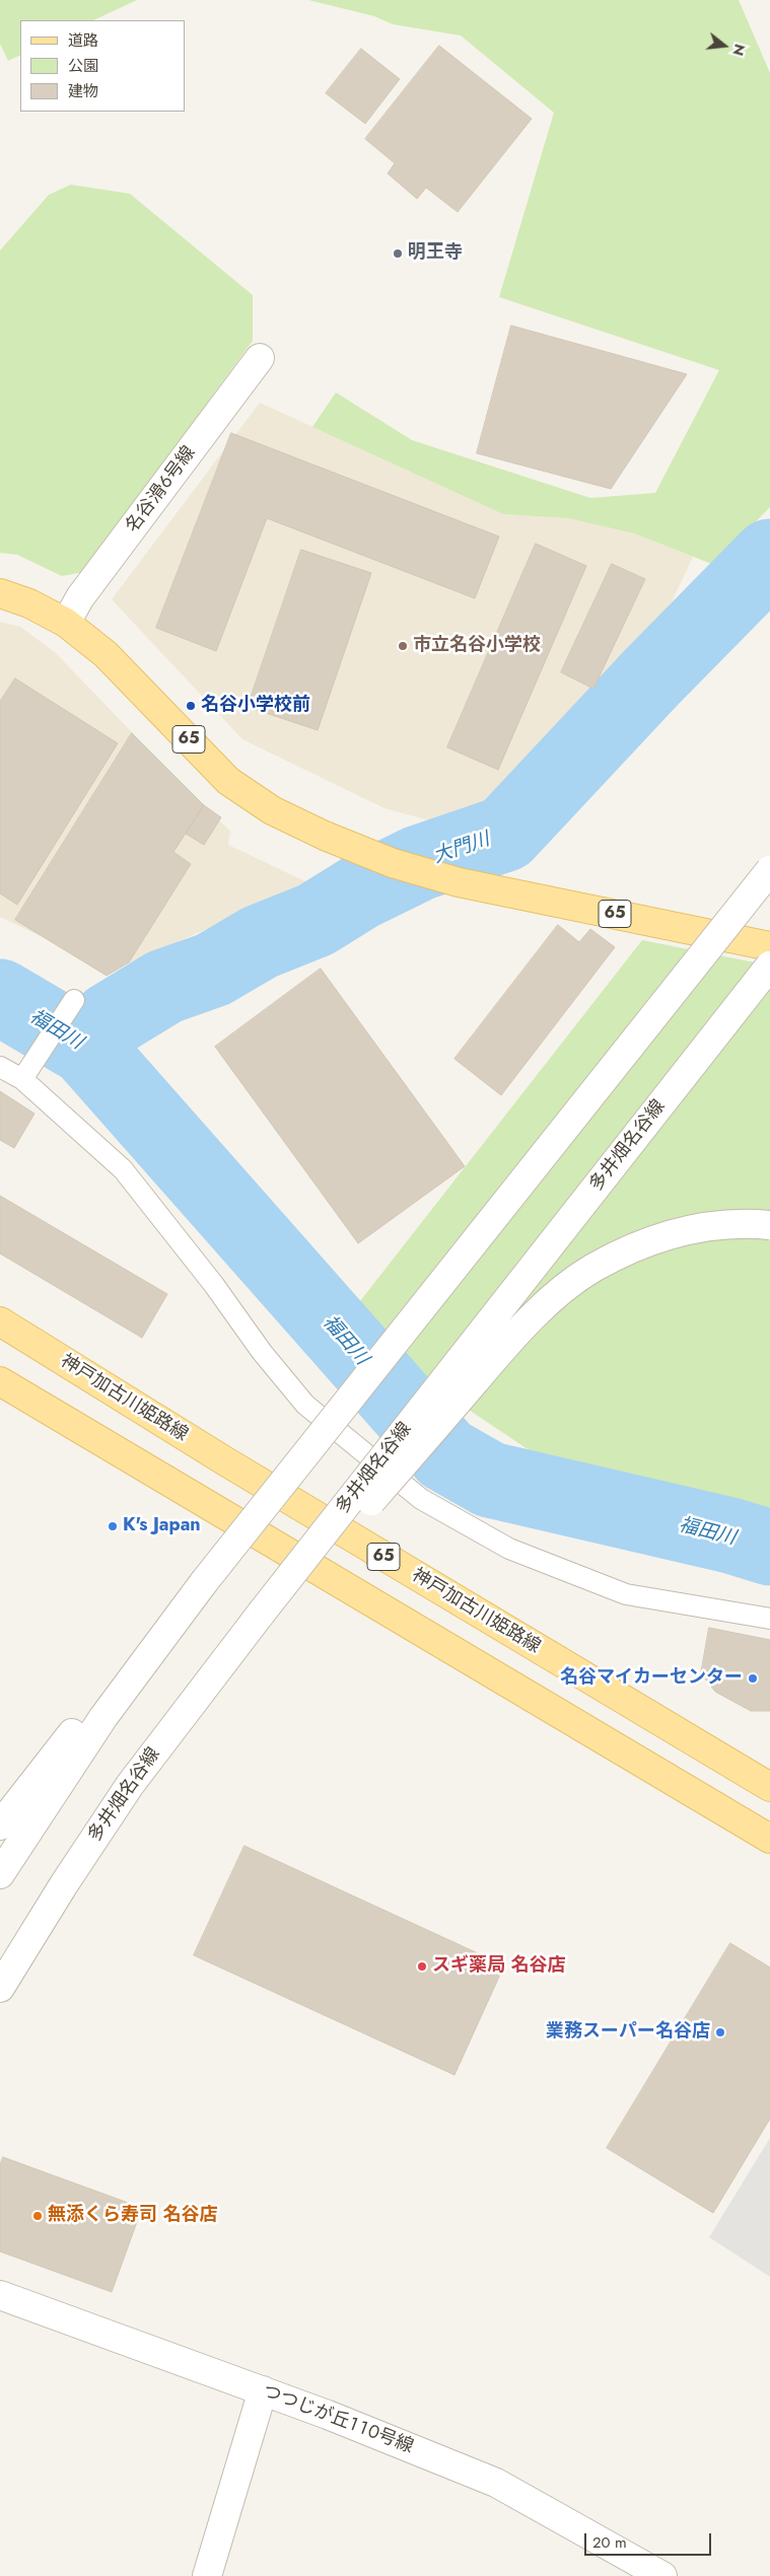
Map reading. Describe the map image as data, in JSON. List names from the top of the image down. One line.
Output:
{"streets":{"main road":["65","神戸加古川姫路線"],"street":["名谷滑６号線","多井畑名谷線","つつじが丘１１０号線"]},"crossings":[["名谷滑６号線","65"]],"water":["大門川","福田川"],"places":["明王寺","市立名谷小学校","名谷小学校前","K's Japan","名谷マイカーセンター","スギ薬局 名谷店","業務スーパー名谷店","無添くら寿司 名谷店"],"legend":["道路","公園","建物"],"scale_bar":"20 m","north":"right"}
